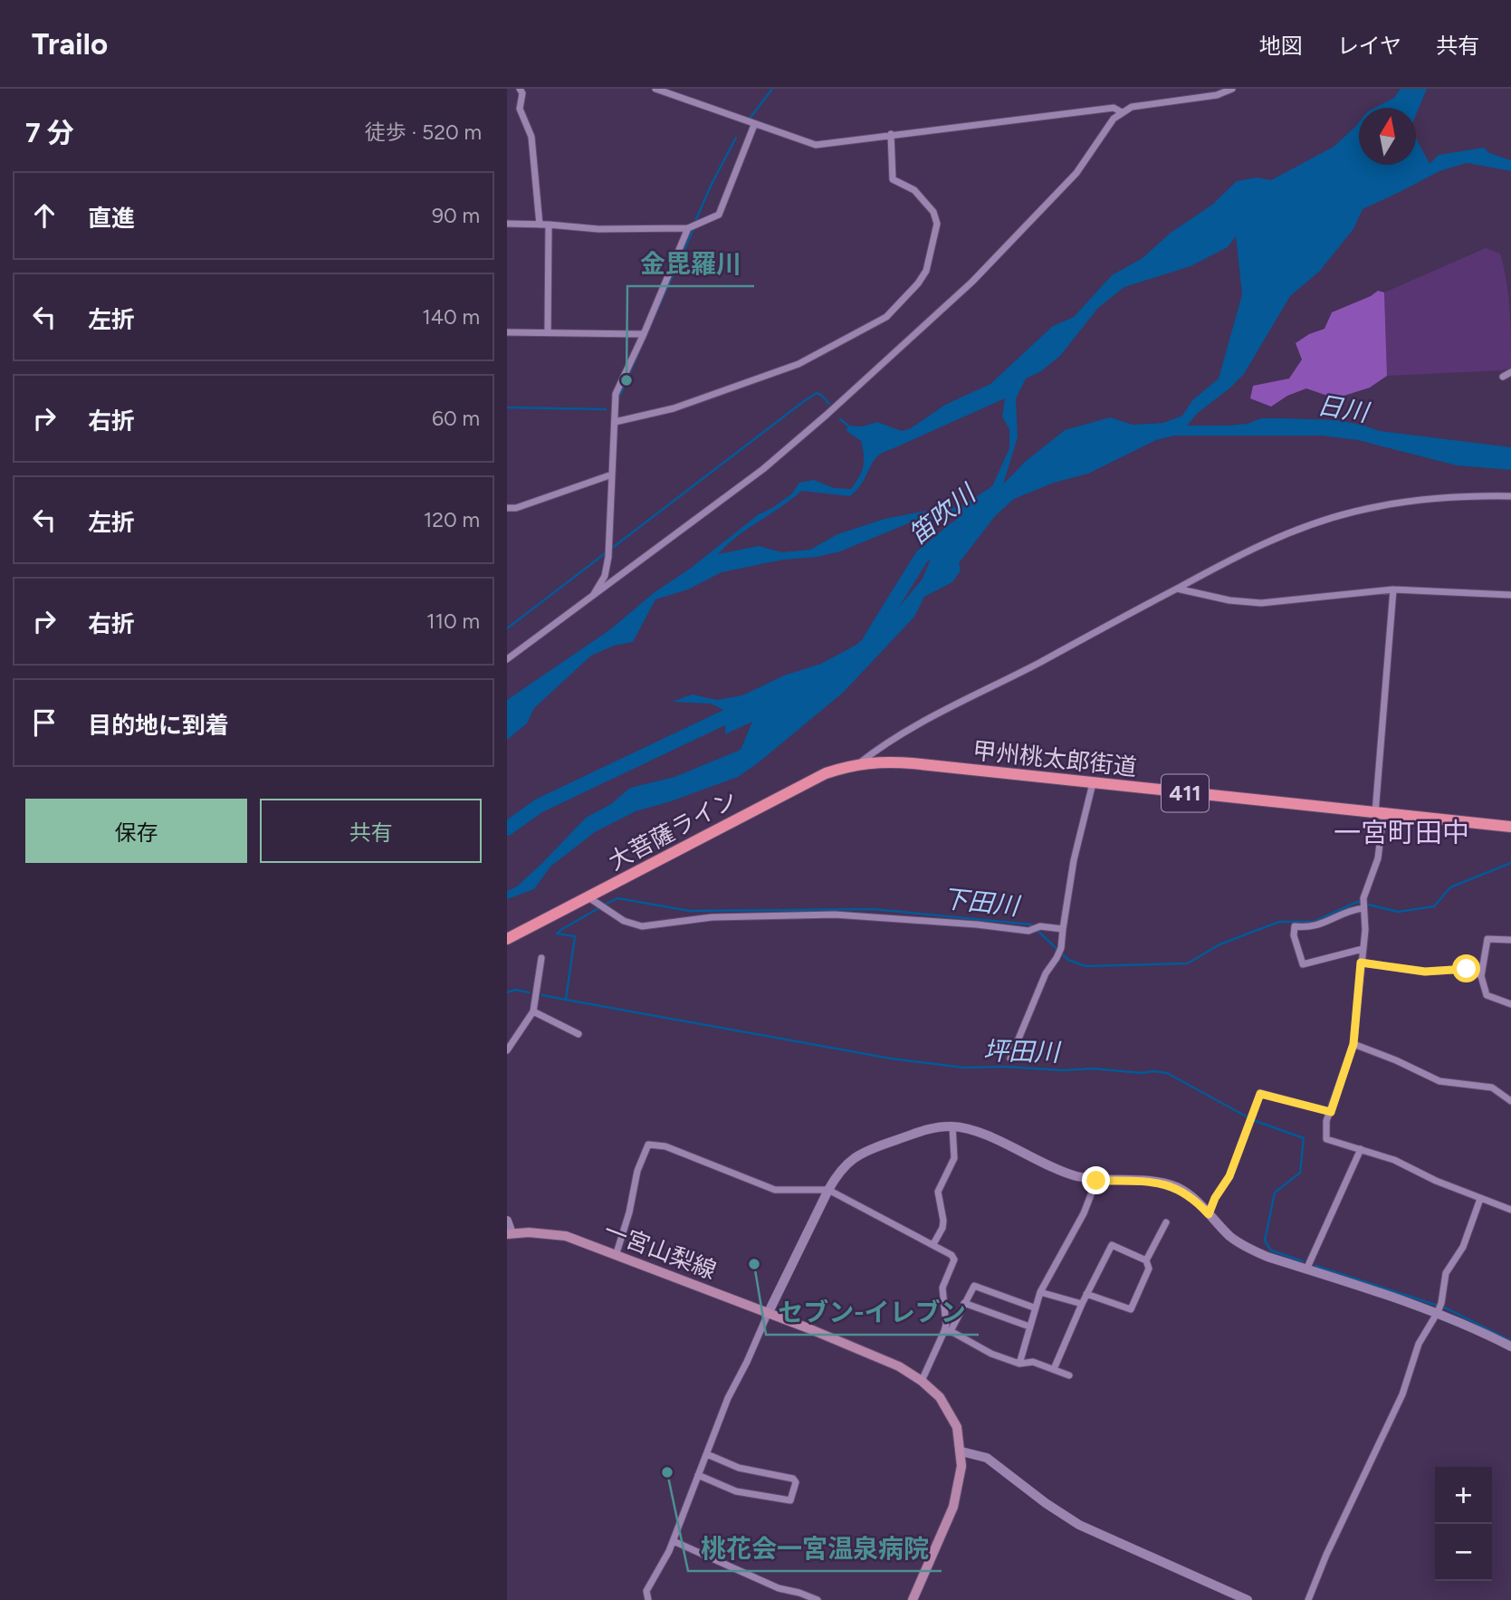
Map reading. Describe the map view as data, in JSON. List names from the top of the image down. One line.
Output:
{"streets":{"highway":["甲州桃太郎街道","411","大菩薩ライン"],"main road":["一宮山梨線"]},"crossings":[["甲州桃太郎街道","大菩薩ライン"]],"districts":["一宮町田中"],"water":["日川","笛吹川","下田川","坪田川"],"places":["金毘羅川","セブン-イレブン","桃花会一宮温泉病院"],"north":"top","page":{"header":"Trailo","nav":["地図","レイヤ","共有"],"heading":["7 分","徒歩 · 520 m"],"list":[["直進","90 m"],["左折","140 m"],["右折","60 m"],["左折","120 m"],["右折","110 m"],"目的地に到着"],"buttons":["保存","共有"],"map_buttons":["+","−"]}}
